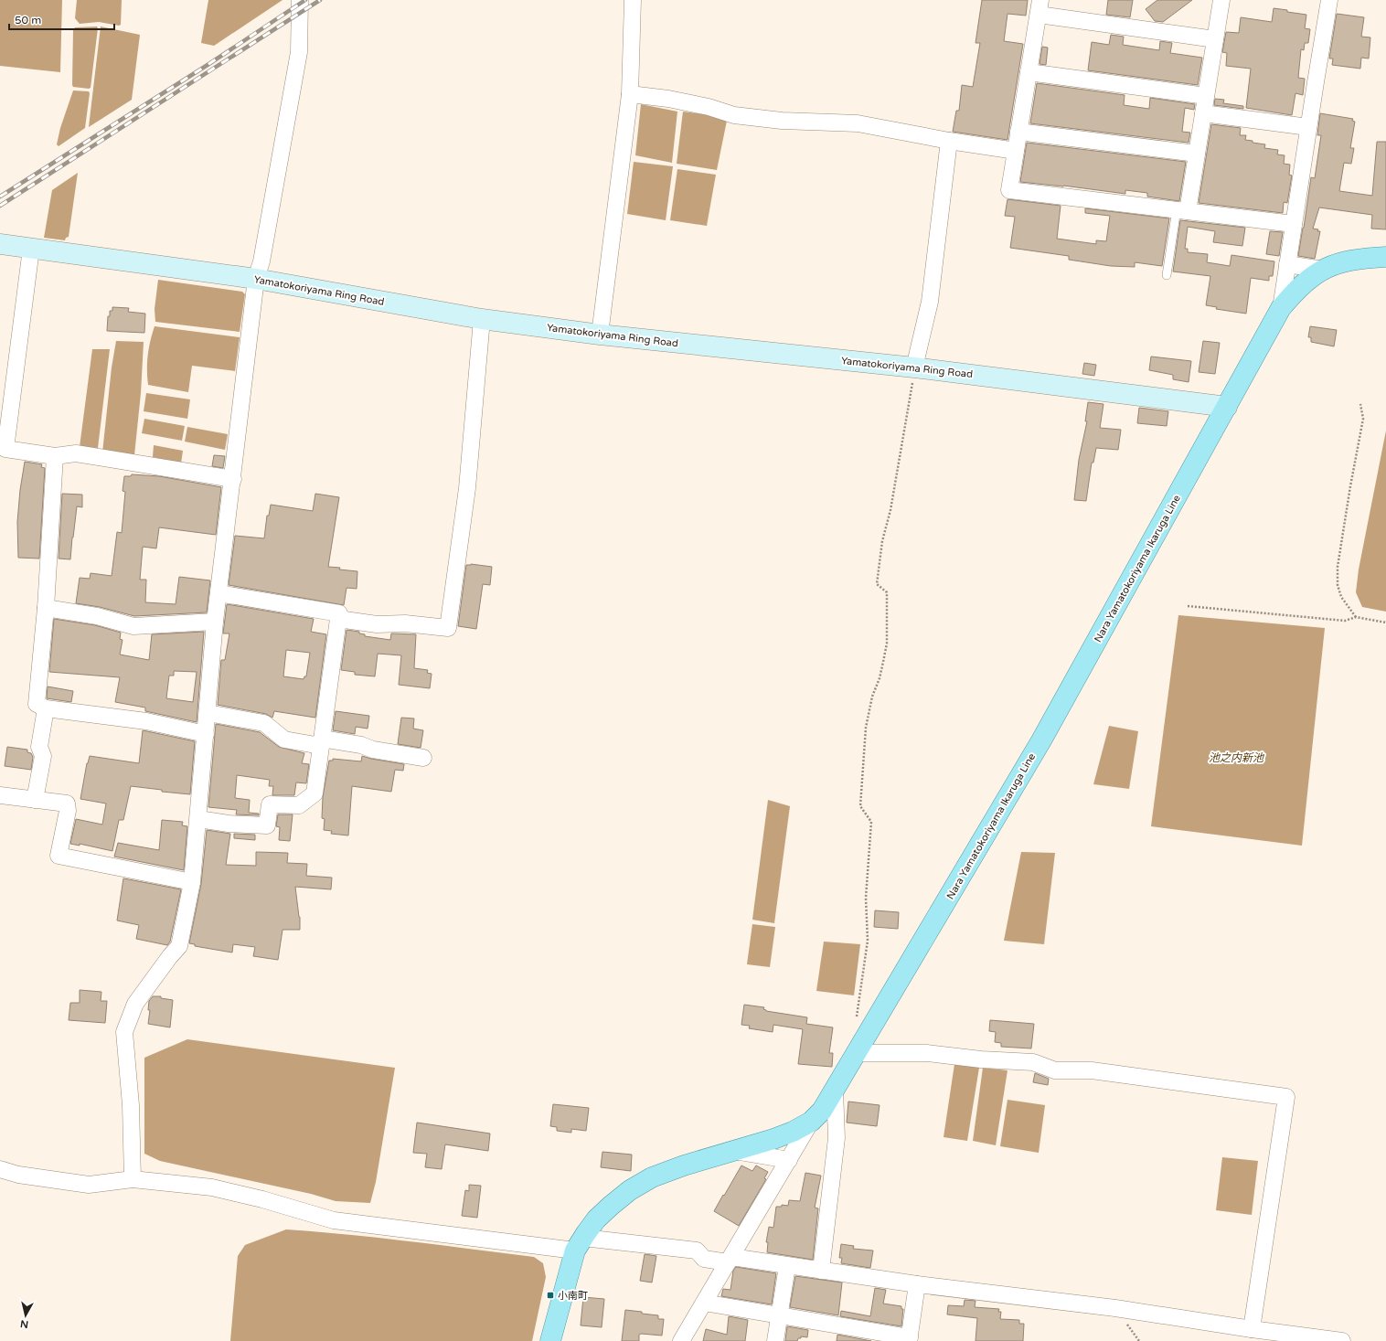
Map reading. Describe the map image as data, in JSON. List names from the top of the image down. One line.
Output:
{"streets":{"main road":["Yamatokoriyama Ring Road","Nara Yamatokoriyama Ikaruga Line"]},"crossings":[["Yamatokoriyama Ring Road","Nara Yamatokoriyama Ikaruga Line"]],"water":["池之内新池"],"places":{"transit":["小南町"]},"scale_bar":"50 m","north":"bottom"}
